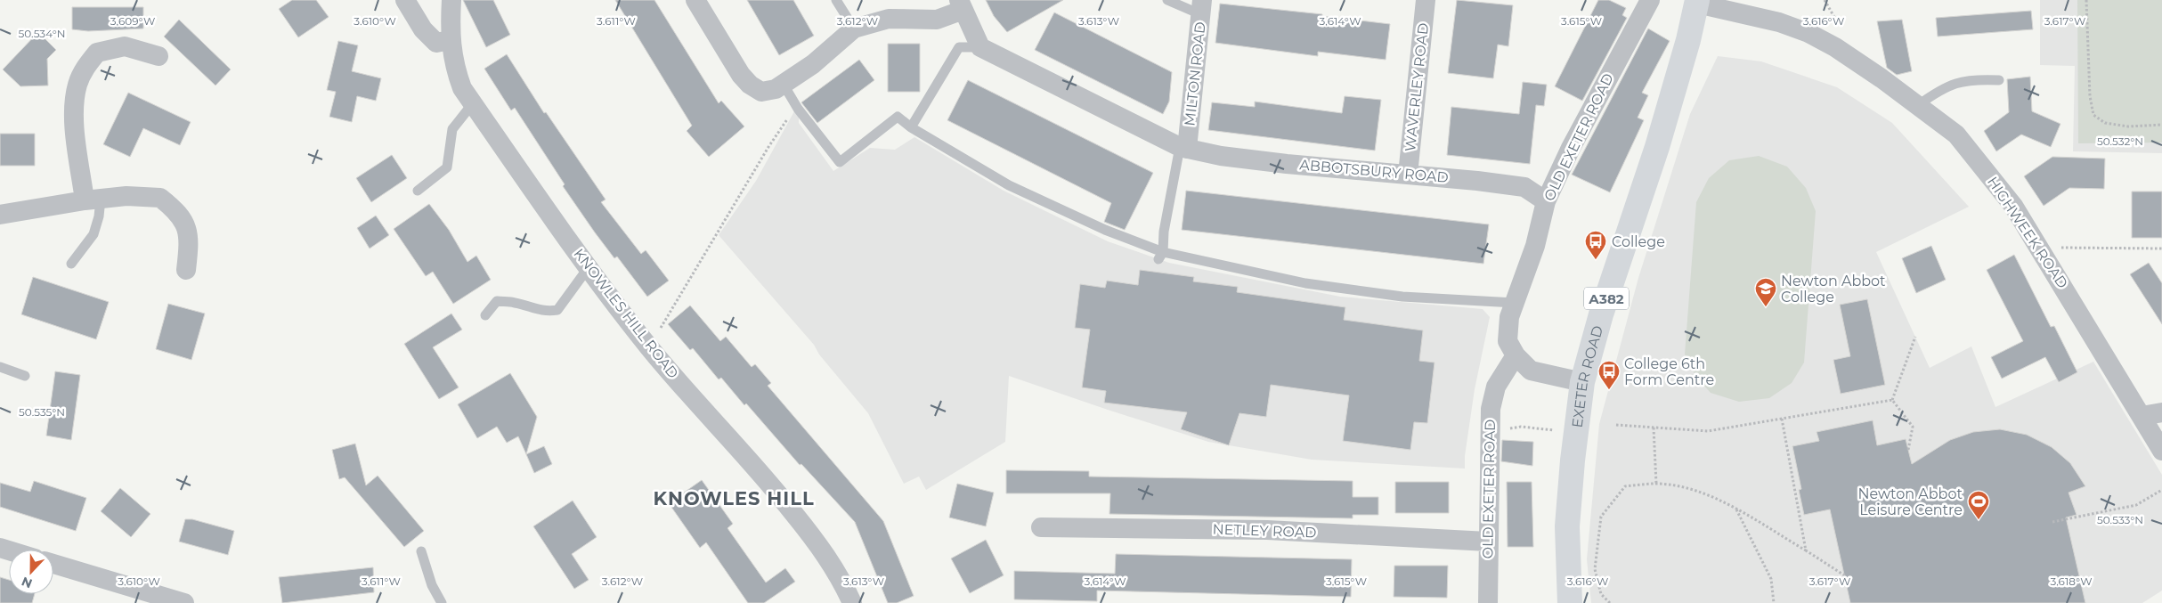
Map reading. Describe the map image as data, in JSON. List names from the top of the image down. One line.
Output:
{"streets":{"main road":["A382","EXETER ROAD"],"street":["MILTON ROAD","WAVERLEY ROAD","OLD EXETER ROAD","ABBOTSBURY ROAD","HIGHWEEK ROAD","KNOWLES HILL ROAD","NETLEY ROAD"]},"crossings":[["MILTON ROAD","ABBOTSBURY ROAD"],["WAVERLEY ROAD","ABBOTSBURY ROAD"],["OLD EXETER ROAD","ABBOTSBURY ROAD"],["OLD EXETER ROAD","EXETER ROAD"],["OLD EXETER ROAD","NETLEY ROAD"],["HIGHWEEK ROAD","EXETER ROAD"]],"districts":["KNOWLES HILL"],"places":{"bus stop":["College","College 6th Form Centre"],"school or university":["Newton Abbot College"],"sports":["Newton Abbot Leisure Centre"]},"north":"bottom","coordinates":["3.609°W","3.610°W","3.611°W","3.612°W","3.613°W","3.614°W","3.615°W","3.616°W","3.617°W","50.534°N","50.532°N","50.535°N","50.533°N","3.618°W"]}
